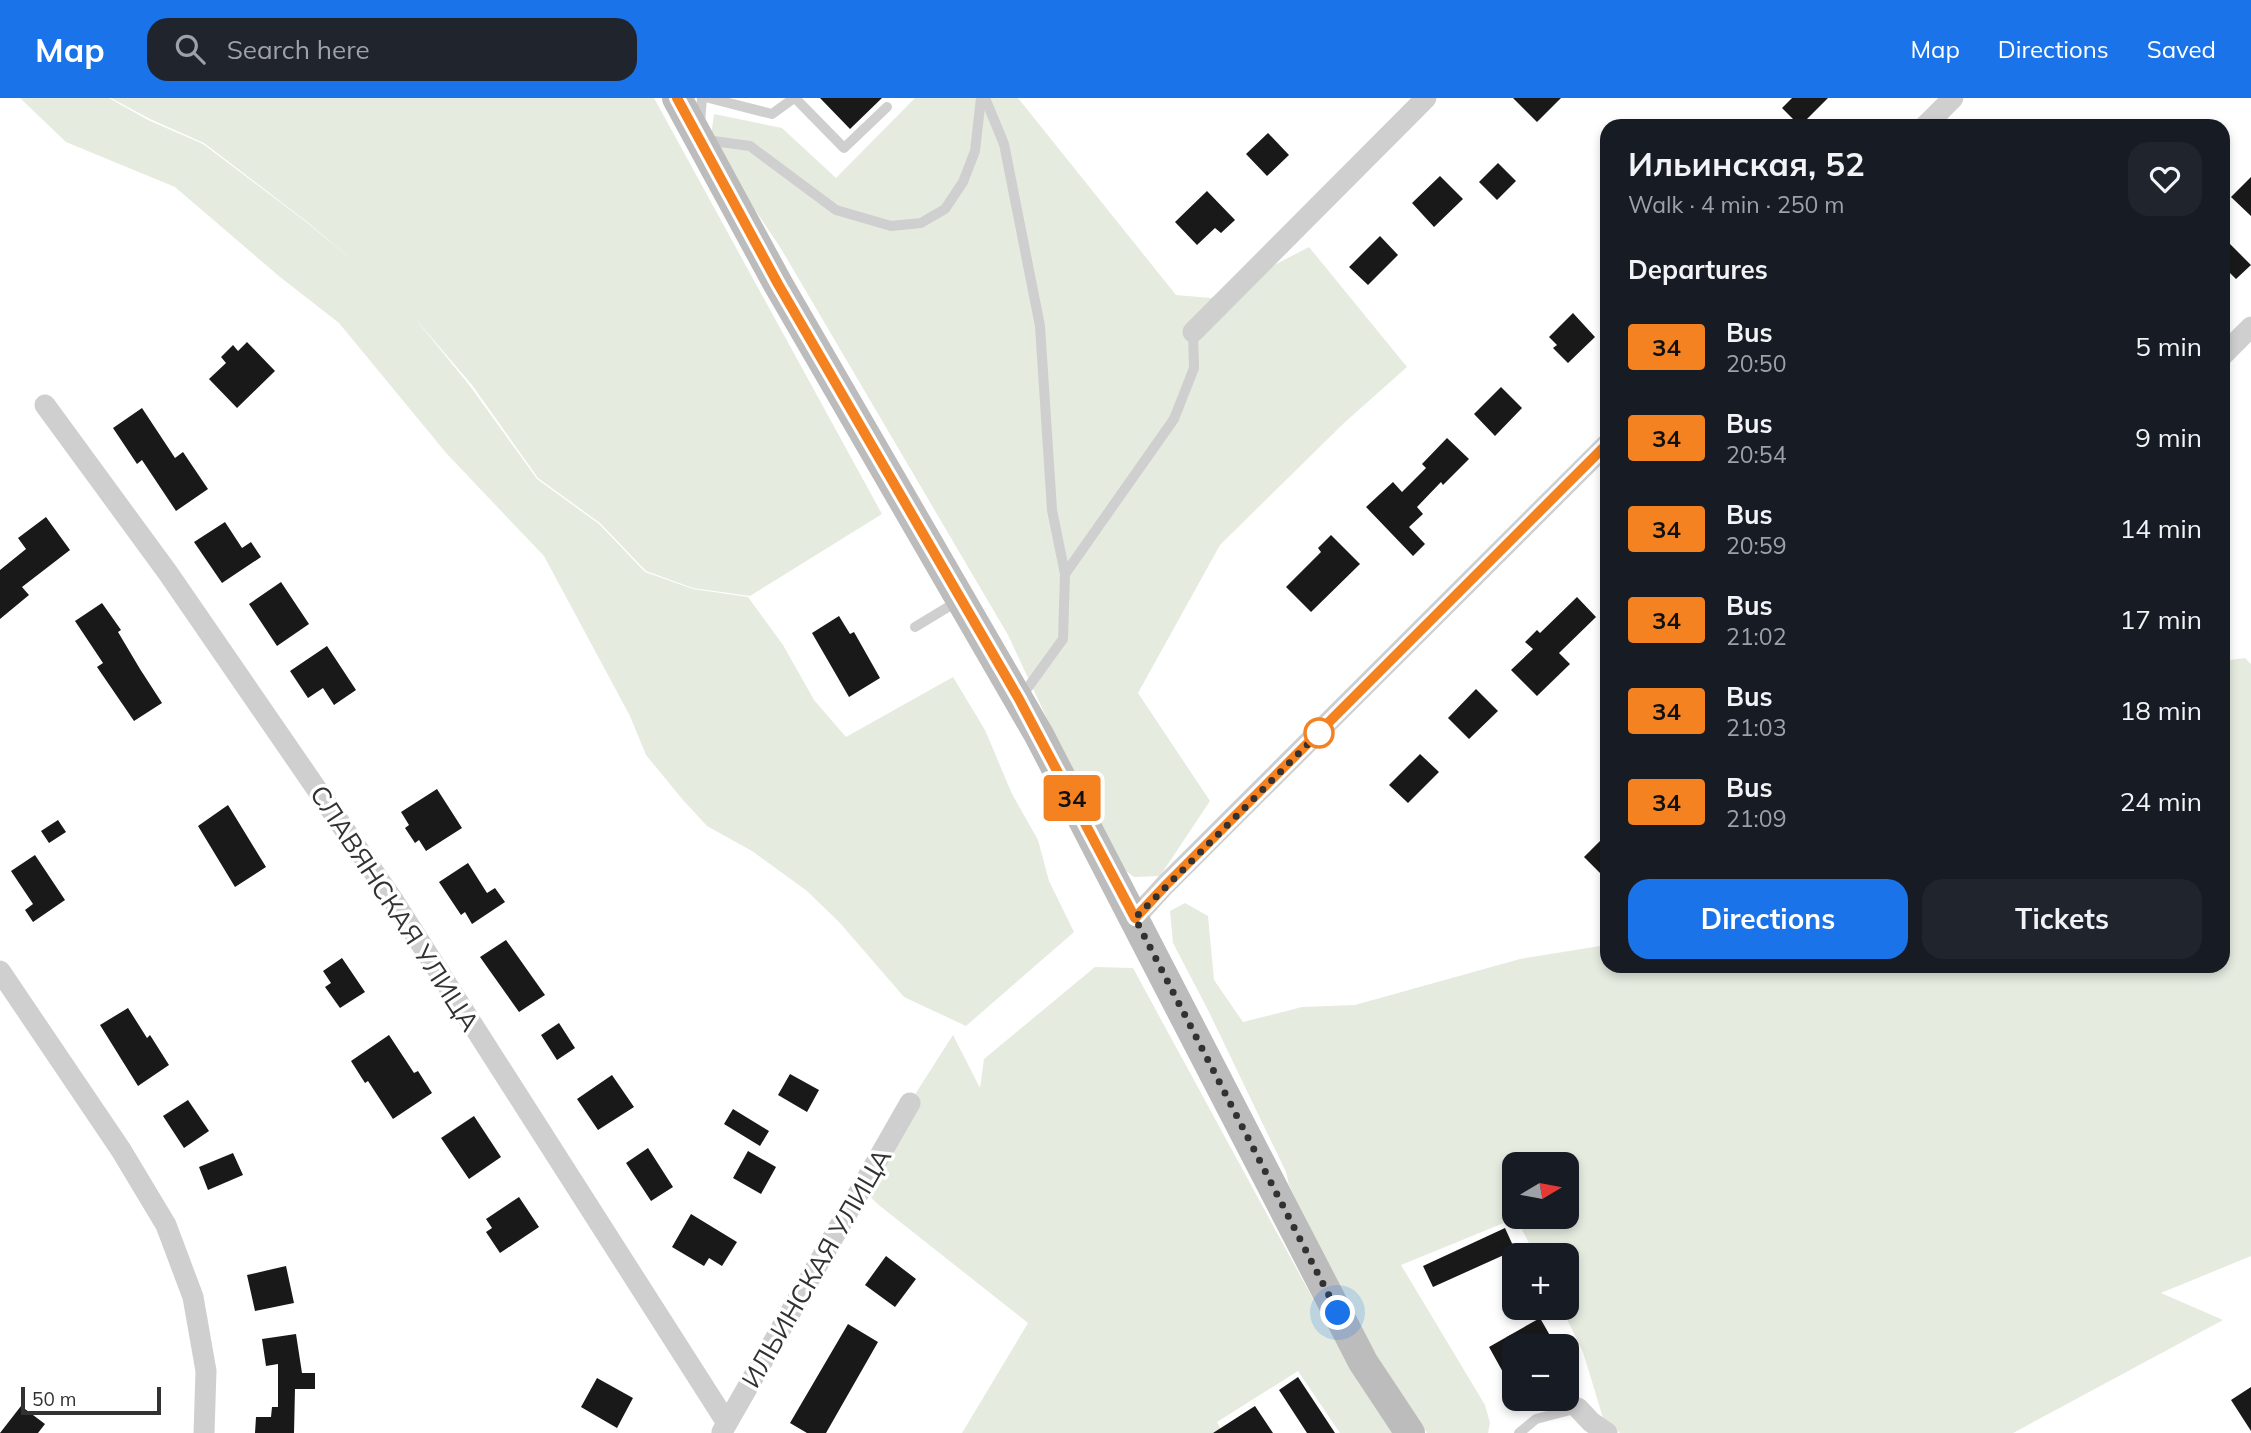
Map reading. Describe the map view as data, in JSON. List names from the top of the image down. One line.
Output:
{"streets":{"street":["СЛАВЯНСКАЯ УЛИЦА","ИЛЬИНСКАЯ УЛИЦА"]},"crossings":[["СЛАВЯНСКАЯ УЛИЦА","ИЛЬИНСКАЯ УЛИЦА"]],"lines":["bus line 34"],"scale_bar":"50 m","north":"right","page":{"header":"Map","search":"Search here","nav":["Map","Directions","Saved"],"on_map":"34","heading":[["Ильинская, 52","Walk · 4 min · 250 m"],"Departures"],"list":[{"mark":"34","name":"Bus","note":"20:50","value":"5 min"},{"mark":"34","name":"Bus","note":"20:54","value":"9 min"},{"mark":"34","name":"Bus","note":"20:59","value":"14 min"},{"mark":"34","name":"Bus","note":"21:02","value":"17 min"},{"mark":"34","name":"Bus","note":"21:03","value":"18 min"},{"mark":"34","name":"Bus","note":"21:09","value":"24 min"}],"buttons":["Directions","Tickets"],"map_buttons":["+","−"],"scale":"50 m"}}
